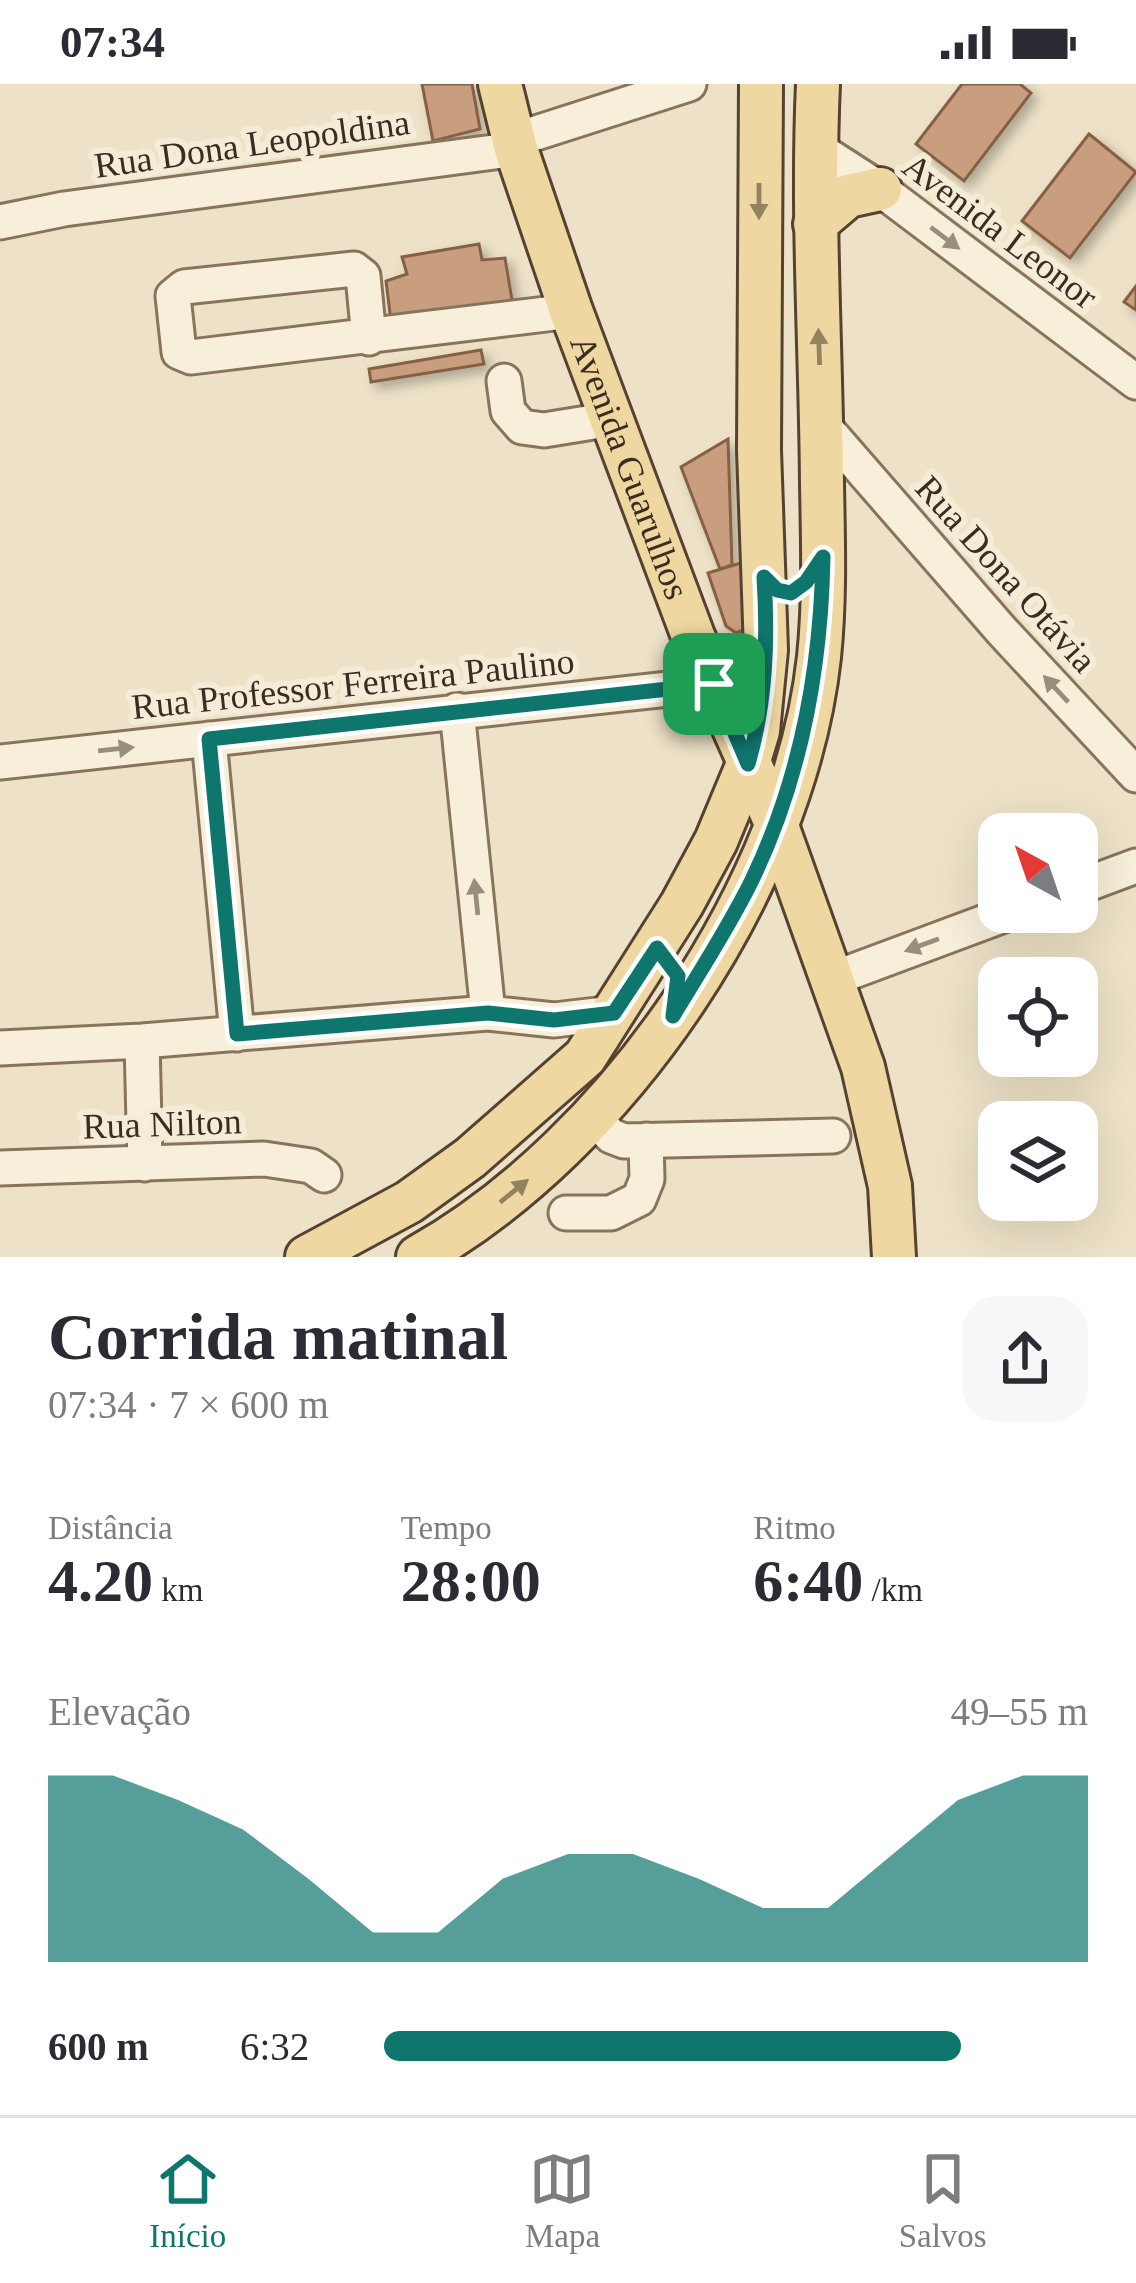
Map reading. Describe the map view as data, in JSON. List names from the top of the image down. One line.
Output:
{"streets":{"main road":["Avenida Guarulhos"],"street":["Rua Dona Leopoldina","Avenida Leonor","Rua Dona Otávia","Rua Professor Ferreira Paulino","Rua Nilton"]},"crossings":[["Rua Dona Leopoldina","Avenida Guarulhos"],["Avenida Guarulhos","Rua Professor Ferreira Paulino"]],"one_way":["Avenida Leonor","Rua Dona Otávia"],"north":"top left","page":{"status":"07:34","heading":["Corrida matinal","07:34 · 7 × 600 m"],"stats":[["Distância","4.20 km"],["Tempo","28:00"],["Ritmo","6:40 /km"]],"chart":["Elevação","49–55 m"],"list":[{"name":"600 m","note":"6:32"}],"tabs":["Início","Mapa","Salvos"]}}
